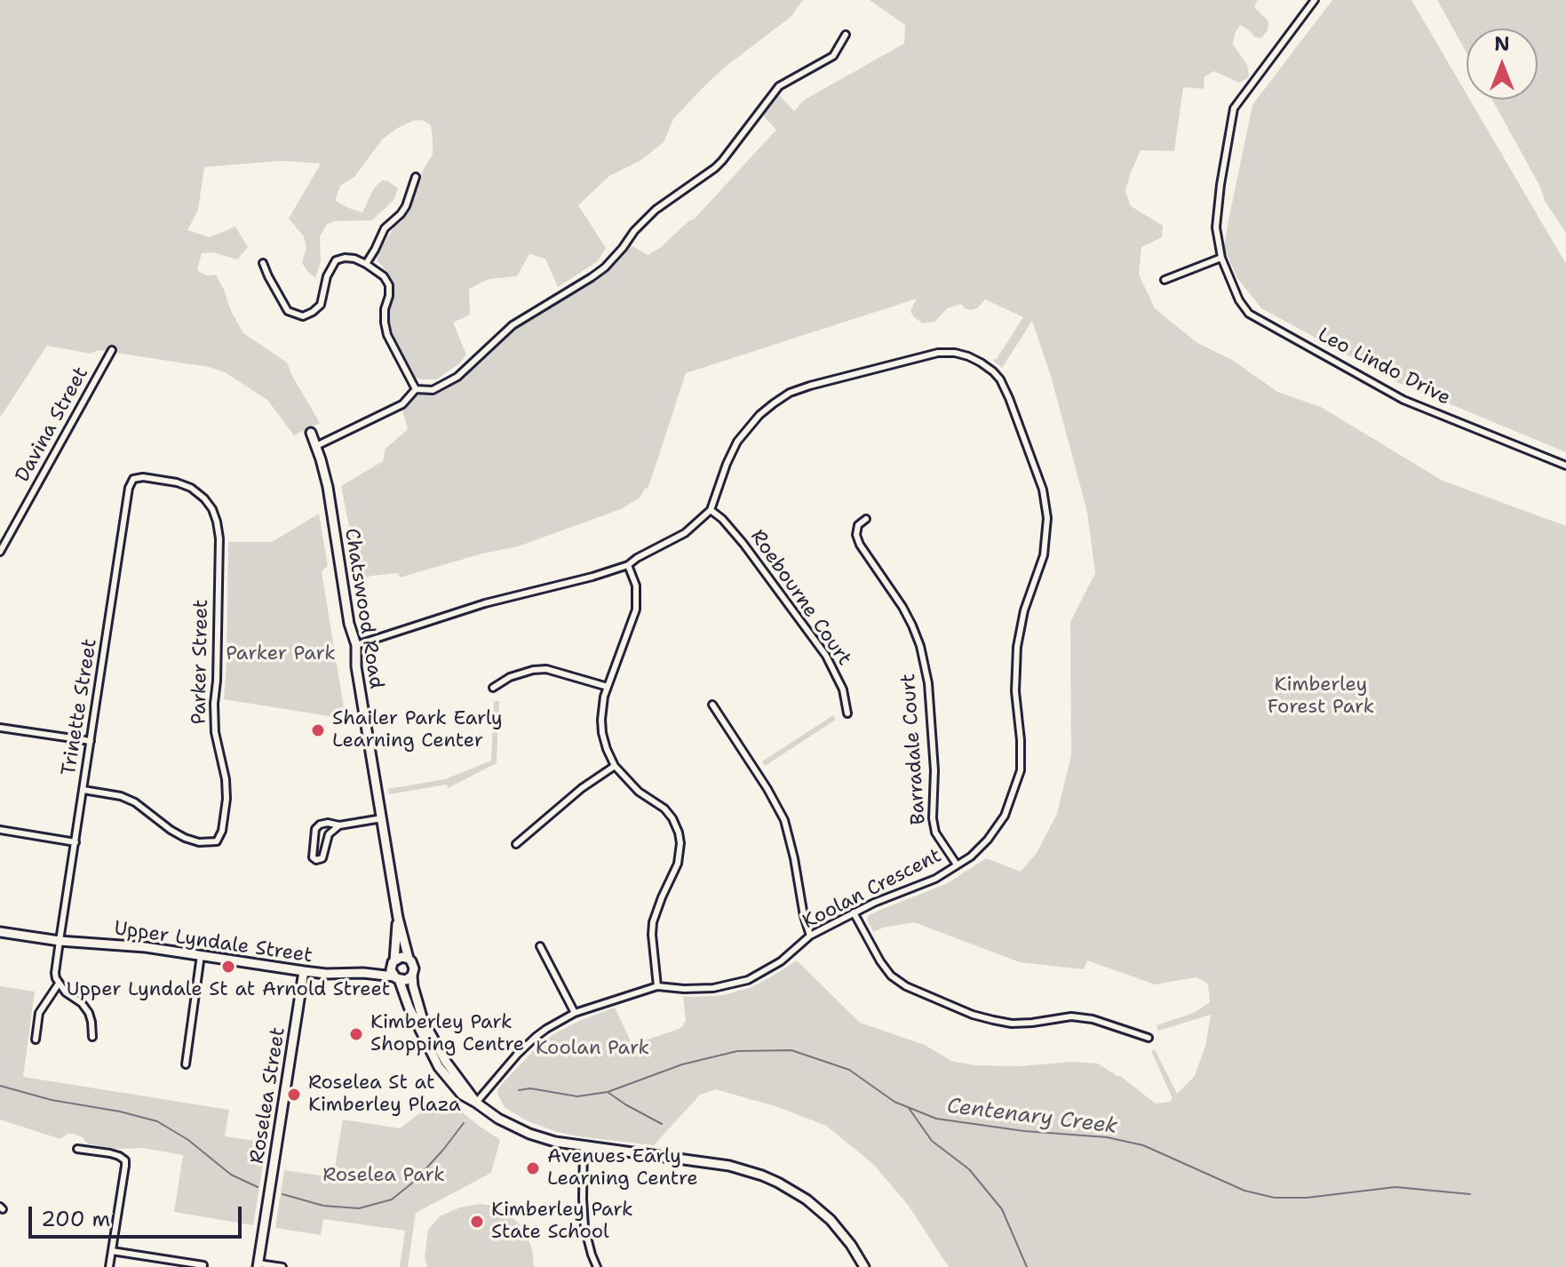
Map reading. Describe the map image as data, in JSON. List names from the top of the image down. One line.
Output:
{"streets":{"street":["Leo Lindo Drive","Davina Street","Roebourne Court","Chatswood Road","Parker Street","Trinette Street","Barradale Court","Koolan Crescent","Upper Lyndale Street","Roselea Street"]},"crossings":[["Roebourne Court","Koolan Crescent"],["Chatswood Road","Koolan Crescent"],["Chatswood Road","Upper Lyndale Street"],["Parker Street","Trinette Street"],["Trinette Street","Upper Lyndale Street"],["Barradale Court","Koolan Crescent"],["Upper Lyndale Street","Roselea Street"]],"water":["Centenary Creek"],"parks":["Parker Park","Kimberley Forest Park","Koolan Park","Roselea Park"],"places":["Shailer Park Early Learning Center","Upper Lyndale St at Arnold Street","Kimberley Park Shopping Centre","Roselea St at Kimberley Plaza","Avenues Early Learning Centre","Kimberley Park State School"],"scale_bar":"200 m","north":"top"}
